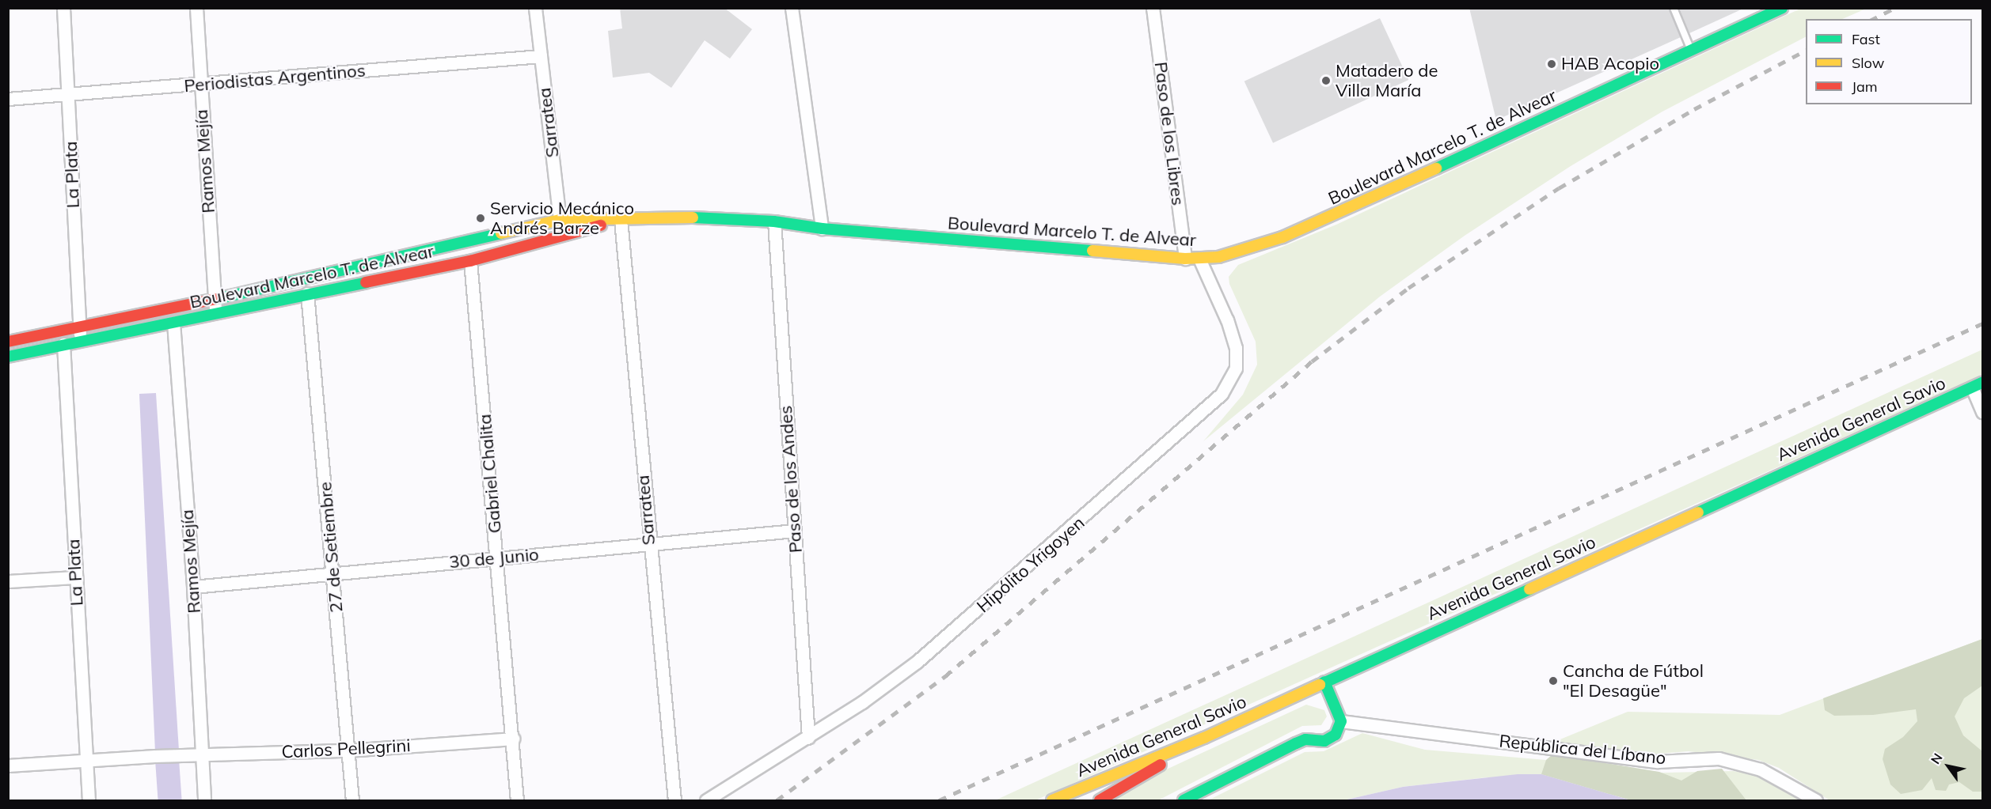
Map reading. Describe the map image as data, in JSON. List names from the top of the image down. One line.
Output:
{"streets":{"main road":["Boulevard Marcelo T. de Alvear","Avenida General Savio"],"street":["Periodistas Argentinos","Sarratea","Paso de los Libres","Ramos Mejía","La Plata","Gabriel Chalita","Paso de los Andes","27 de Setiembre","30 de Junio","Hipólito Yrigoyen","Carlos Pellegrini","República del Líbano"]},"crossings":[["Periodistas Argentinos","Sarratea"],["Periodistas Argentinos","Ramos Mejía"],["Periodistas Argentinos","La Plata"],["Sarratea","Boulevard Marcelo T. de Alvear"],["Sarratea","30 de Junio"],["Paso de los Libres","Boulevard Marcelo T. de Alvear"],["Boulevard Marcelo T. de Alvear","Ramos Mejía"],["Boulevard Marcelo T. de Alvear","La Plata"],["Boulevard Marcelo T. de Alvear","Gabriel Chalita"],["Boulevard Marcelo T. de Alvear","Paso de los Andes"],["Boulevard Marcelo T. de Alvear","27 de Setiembre"],["Boulevard Marcelo T. de Alvear","Hipólito Yrigoyen"],["Ramos Mejía","30 de Junio"],["Ramos Mejía","Carlos Pellegrini"],["La Plata","Carlos Pellegrini"],["Gabriel Chalita","30 de Junio"],["Gabriel Chalita","Carlos Pellegrini"],["Paso de los Andes","30 de Junio"],["Paso de los Andes","Hipólito Yrigoyen"],["27 de Setiembre","30 de Junio"],["27 de Setiembre","Carlos Pellegrini"]],"places":["HAB Acopio","Matadero de Villa María","Servicio Mecánico Andrés Barze","Cancha de Fútbol \"El Desagüe\""],"legend":["Fast","Slow","Jam"],"north":"top left"}
